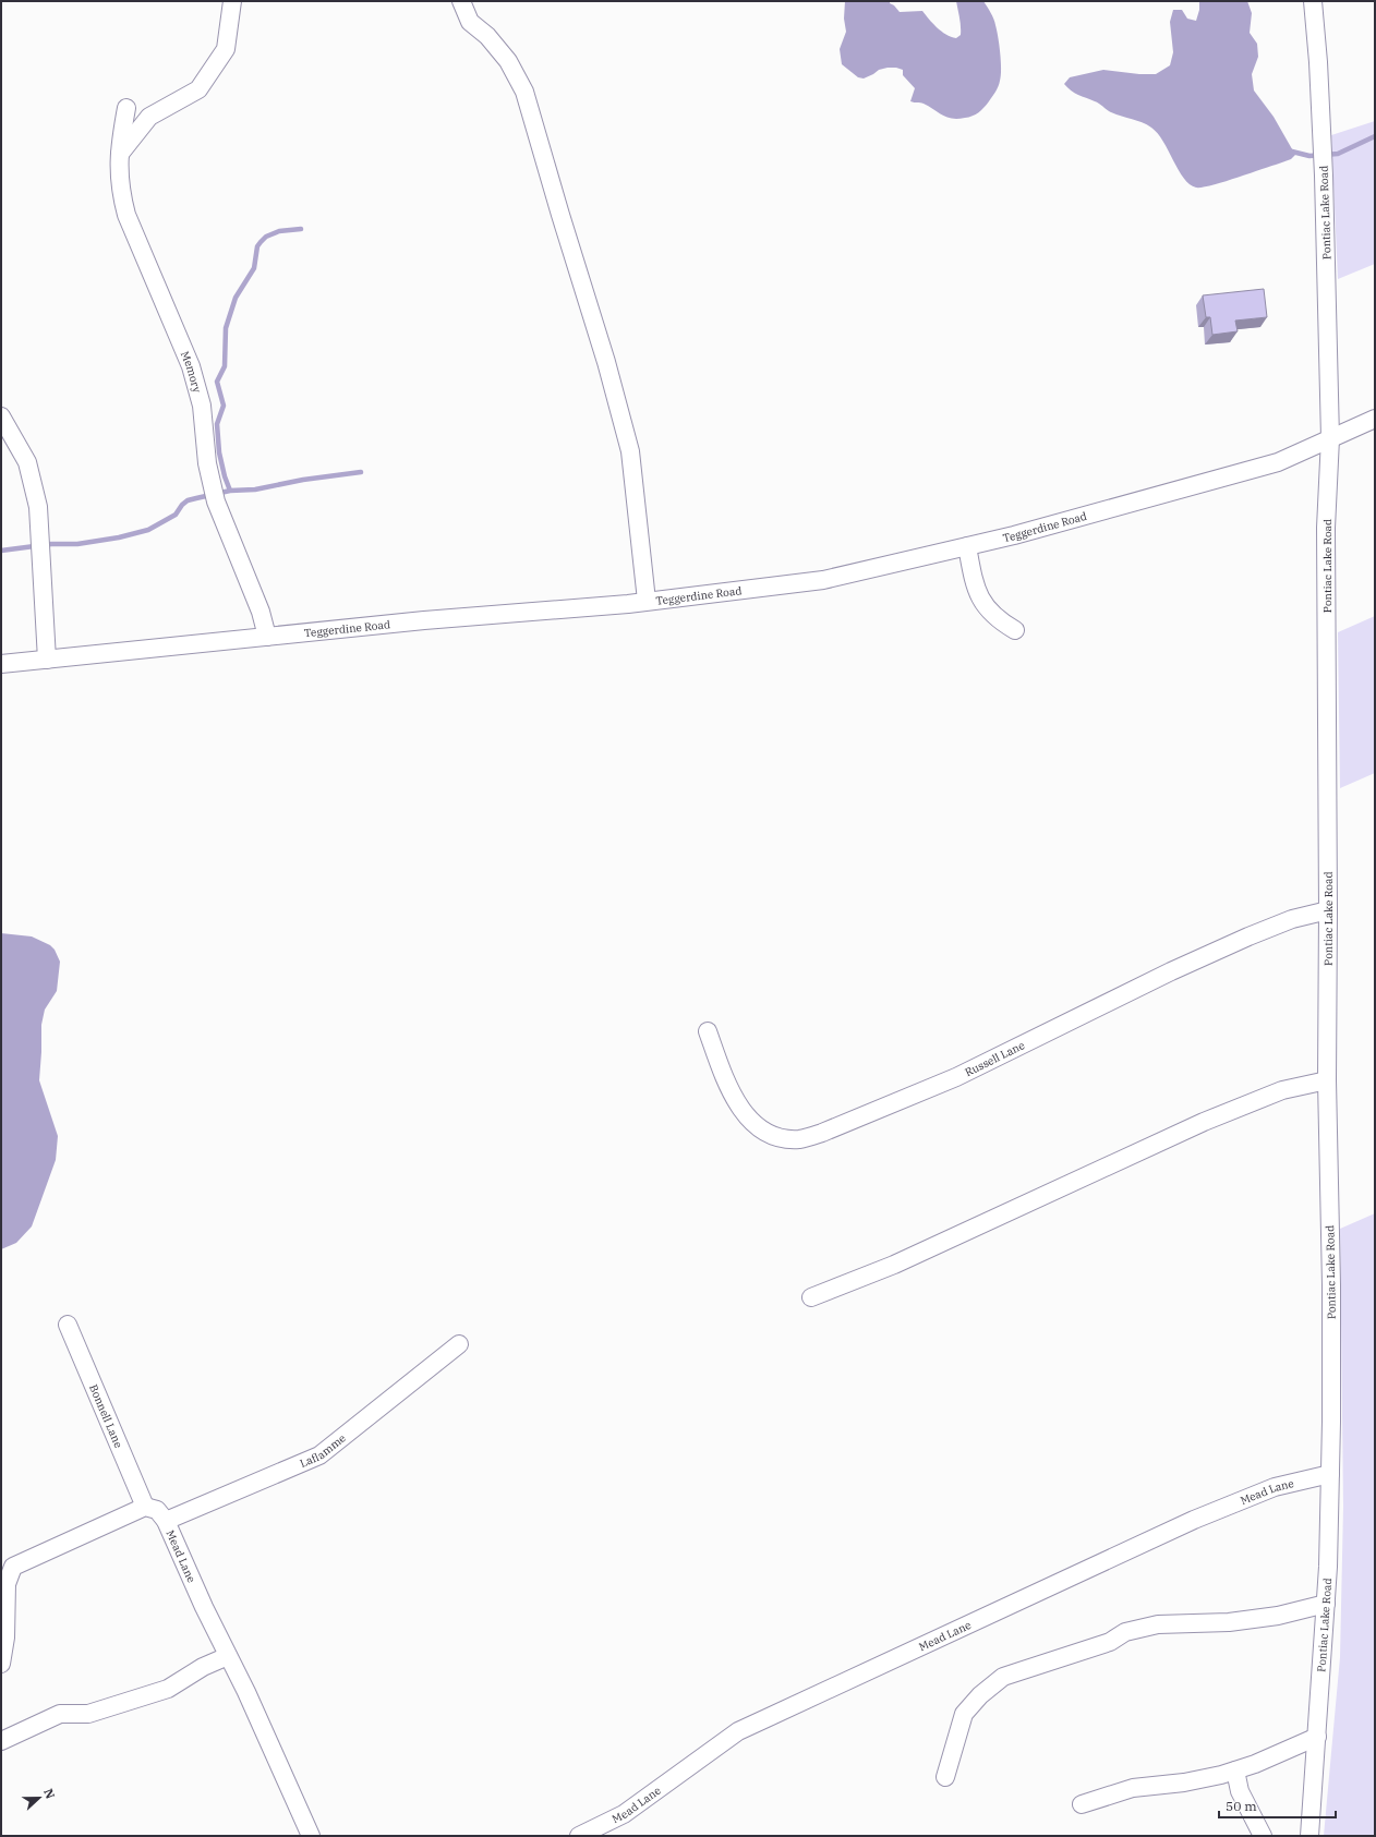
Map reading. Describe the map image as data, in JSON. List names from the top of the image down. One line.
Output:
{"streets":{"street":["Pontiac Lake Road","Memory","Teggerdine Road","Russell Lane","Bonnell Lane","Laflamme","Mead Lane"]},"crossings":[["Pontiac Lake Road","Teggerdine Road"],["Pontiac Lake Road","Russell Lane"],["Pontiac Lake Road","Mead Lane"],["Memory","Teggerdine Road"],["Bonnell Lane","Mead Lane"],["Laflamme","Mead Lane"]],"scale_bar":"50 m","north":"right"}
